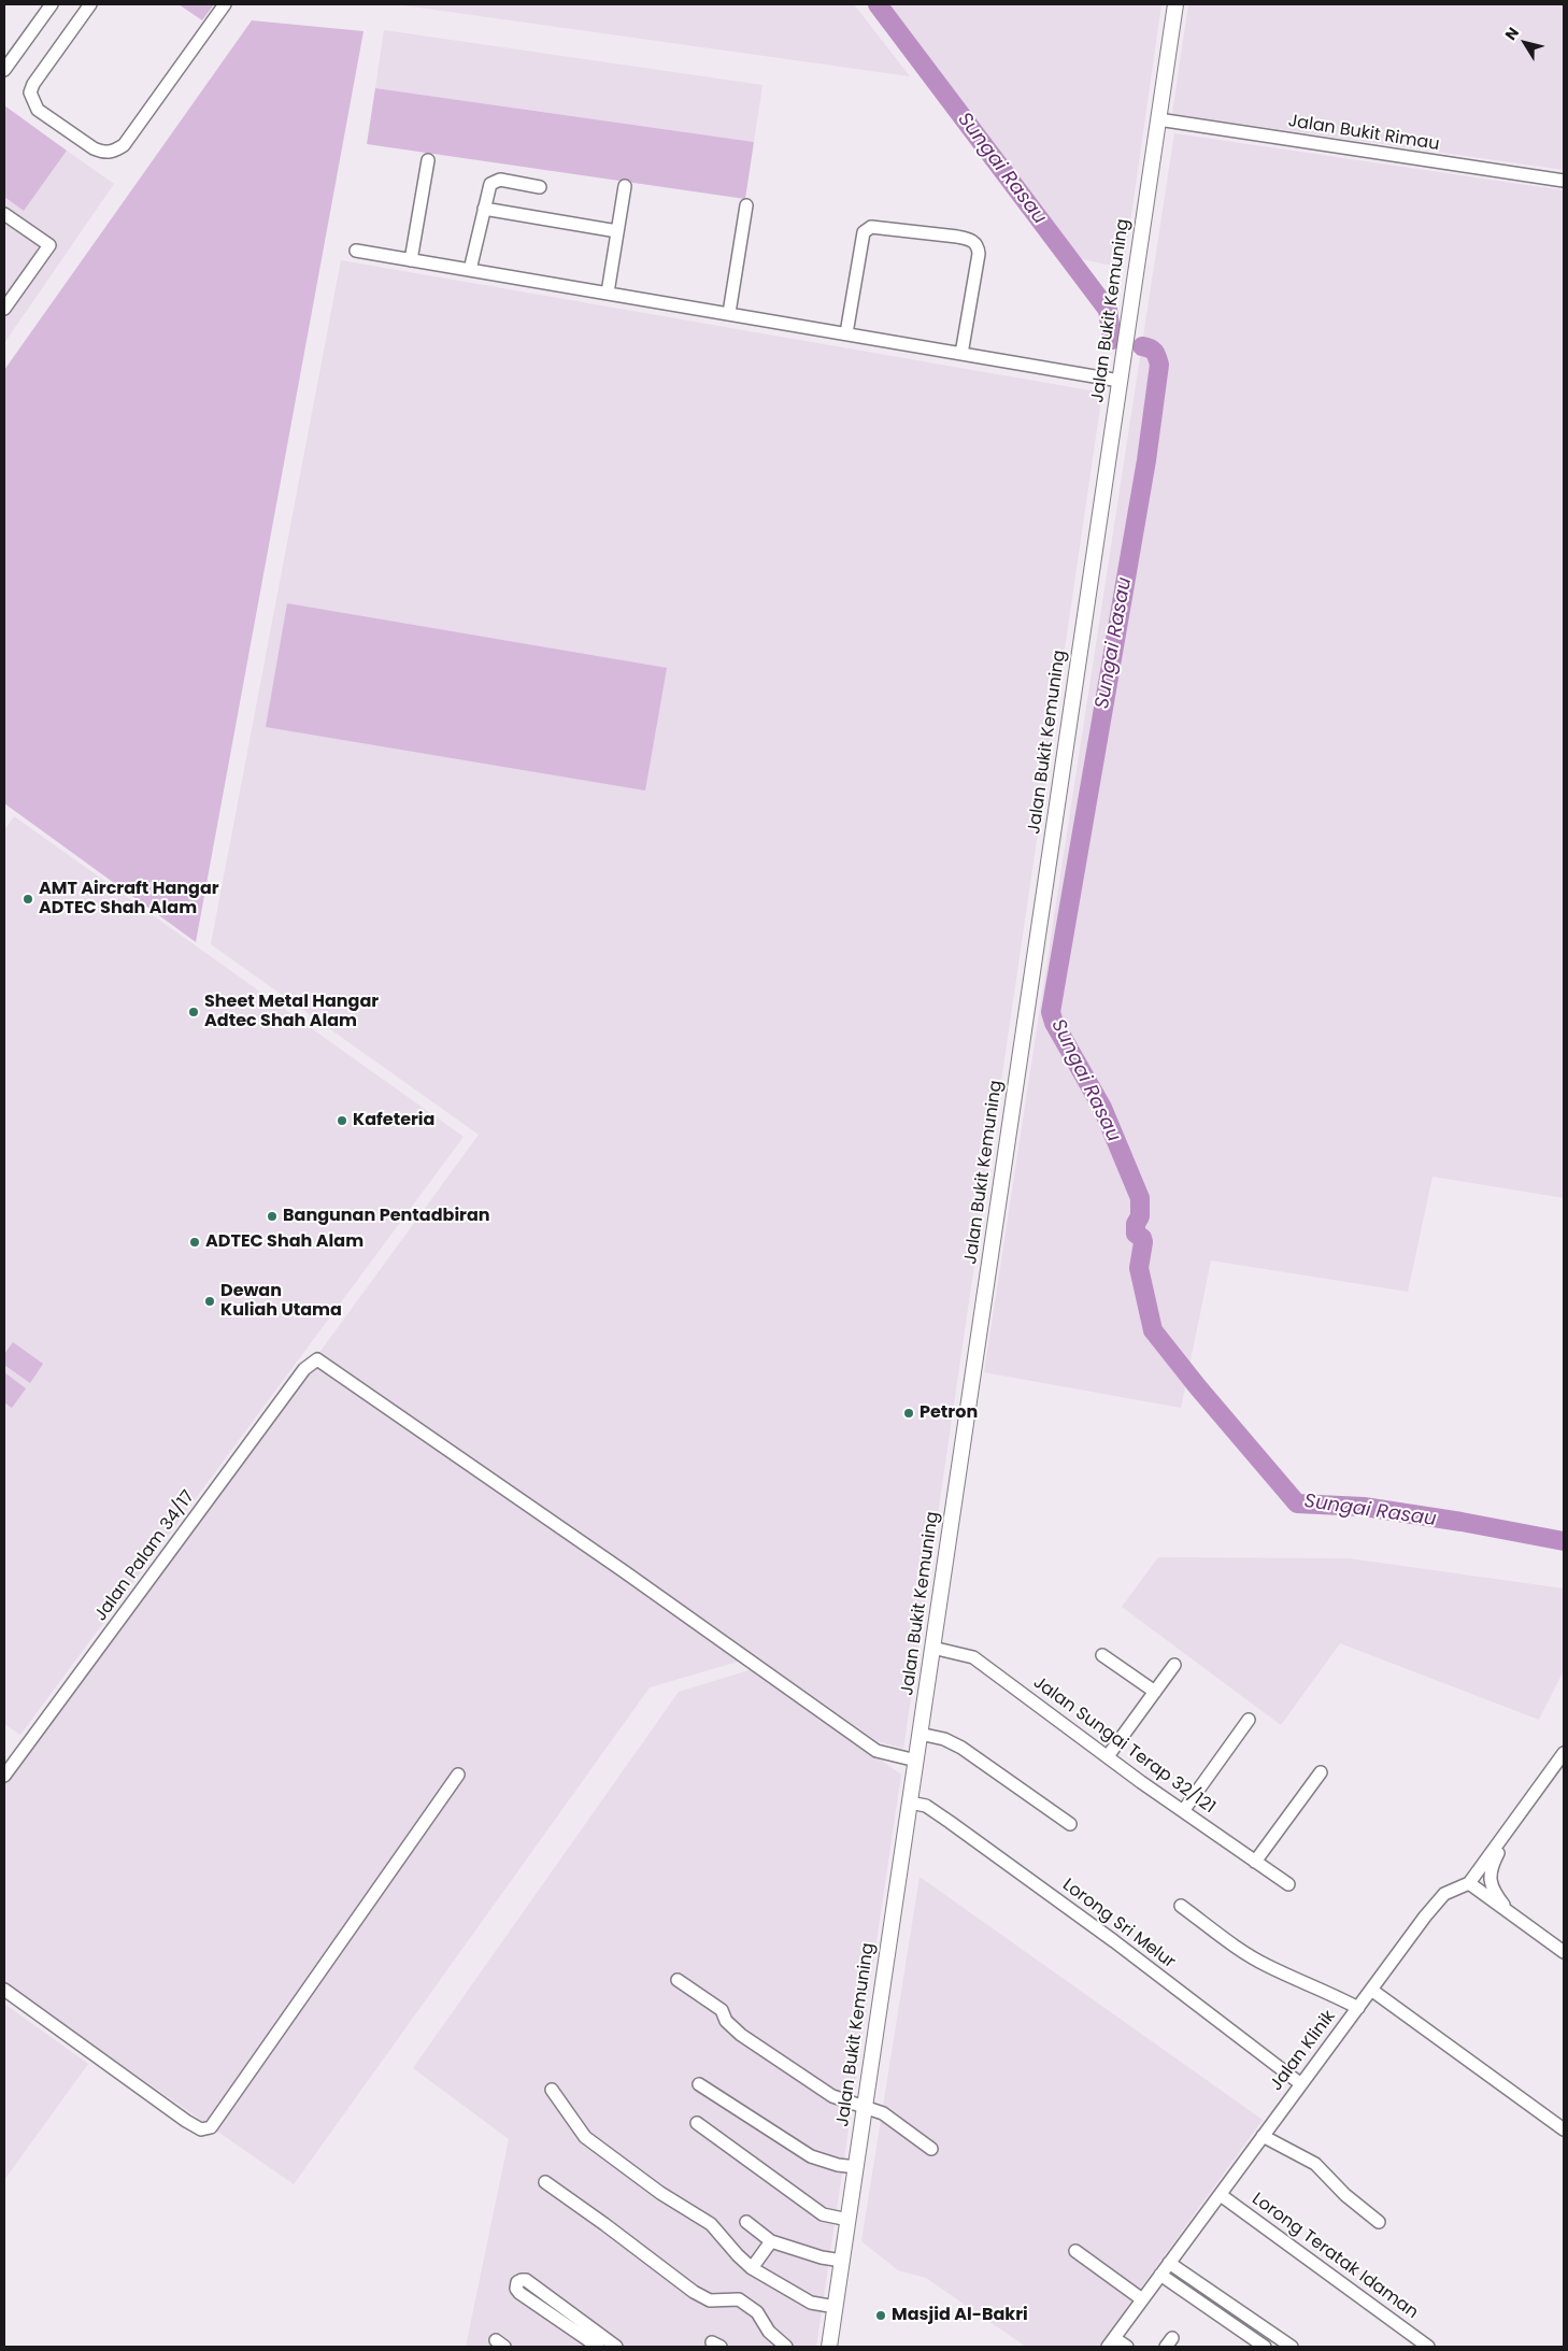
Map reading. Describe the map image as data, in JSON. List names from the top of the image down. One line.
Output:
{"streets":{"main road":["Jalan Bukit Kemuning"],"street":["Jalan Bukit Rimau","Jalan Palam 34/17","Jalan Sungai Terap 32/121","Lorong Sri Melur","Jalan Klinik","Lorong Teratak Idaman"]},"crossings":[["Jalan Bukit Rimau","Jalan Bukit Kemuning"],["Jalan Bukit Kemuning","Jalan Palam 34/17"],["Jalan Bukit Kemuning","Jalan Sungai Terap 32/121"],["Jalan Bukit Kemuning","Lorong Sri Melur"],["Lorong Sri Melur","Jalan Klinik"],["Jalan Klinik","Lorong Teratak Idaman"]],"water":["Sungai Rasau"],"places":["AMT Aircraft Hangar ADTEC Shah Alam","Sheet Metal Hangar Adtec Shah Alam","Kafeteria","Bangunan Pentadbiran","ADTEC Shah Alam","Dewan Kuliah Utama","Petron","Masjid Al-Bakri"],"north":"top left"}
